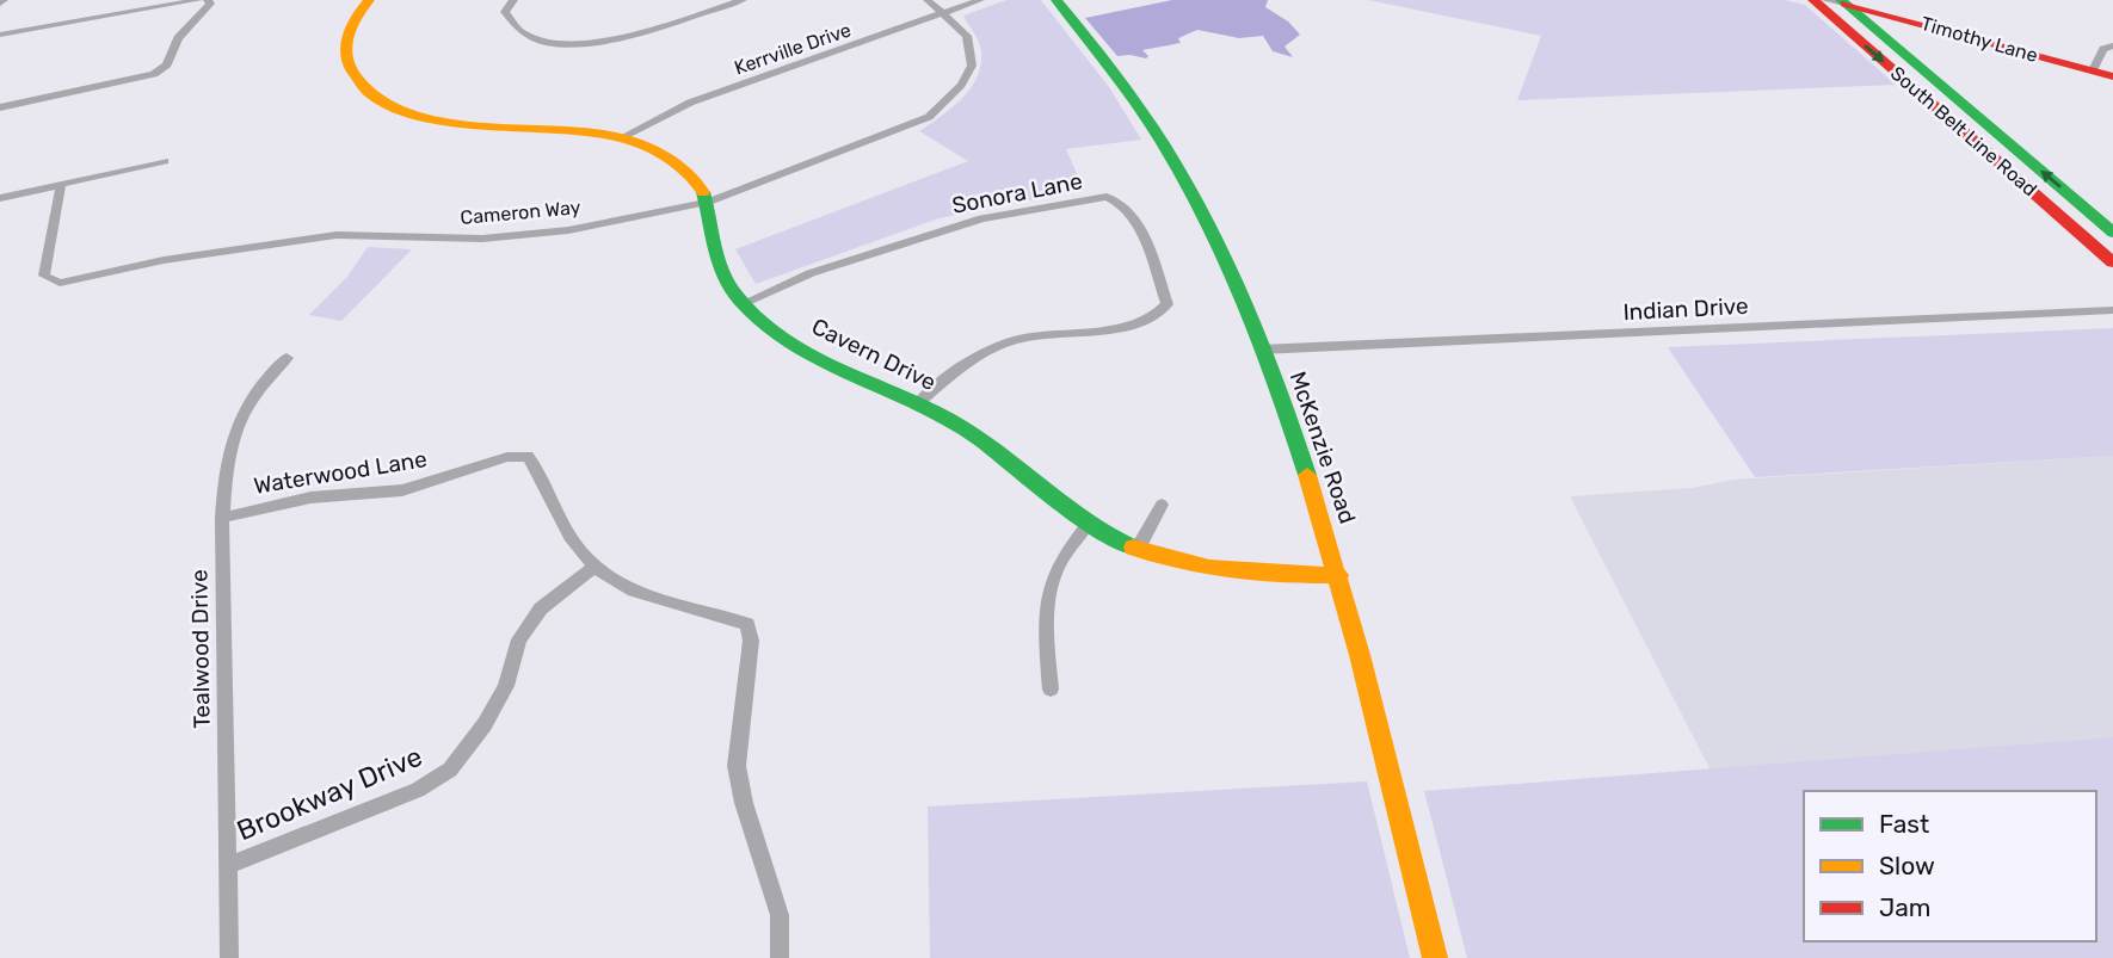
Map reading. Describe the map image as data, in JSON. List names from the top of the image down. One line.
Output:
{"streets":{"street":["Timothy Lane","Kerrville Drive","South Belt Line Road","Sonora Lane","Cameron Way","Indian Drive","Cavern Drive","McKenzie Road","Waterwood Lane","Tealwood Drive","Brookway Drive"]},"crossings":[["Timothy Lane","South Belt Line Road"],["Kerrville Drive","Cameron Way"],["Sonora Lane","Cavern Drive"],["Cameron Way","Cavern Drive"],["Indian Drive","McKenzie Road"],["Cavern Drive","McKenzie Road"],["Waterwood Lane","Tealwood Drive"],["Waterwood Lane","Brookway Drive"],["Tealwood Drive","Brookway Drive"]],"legend":["Fast","Slow","Jam"]}
